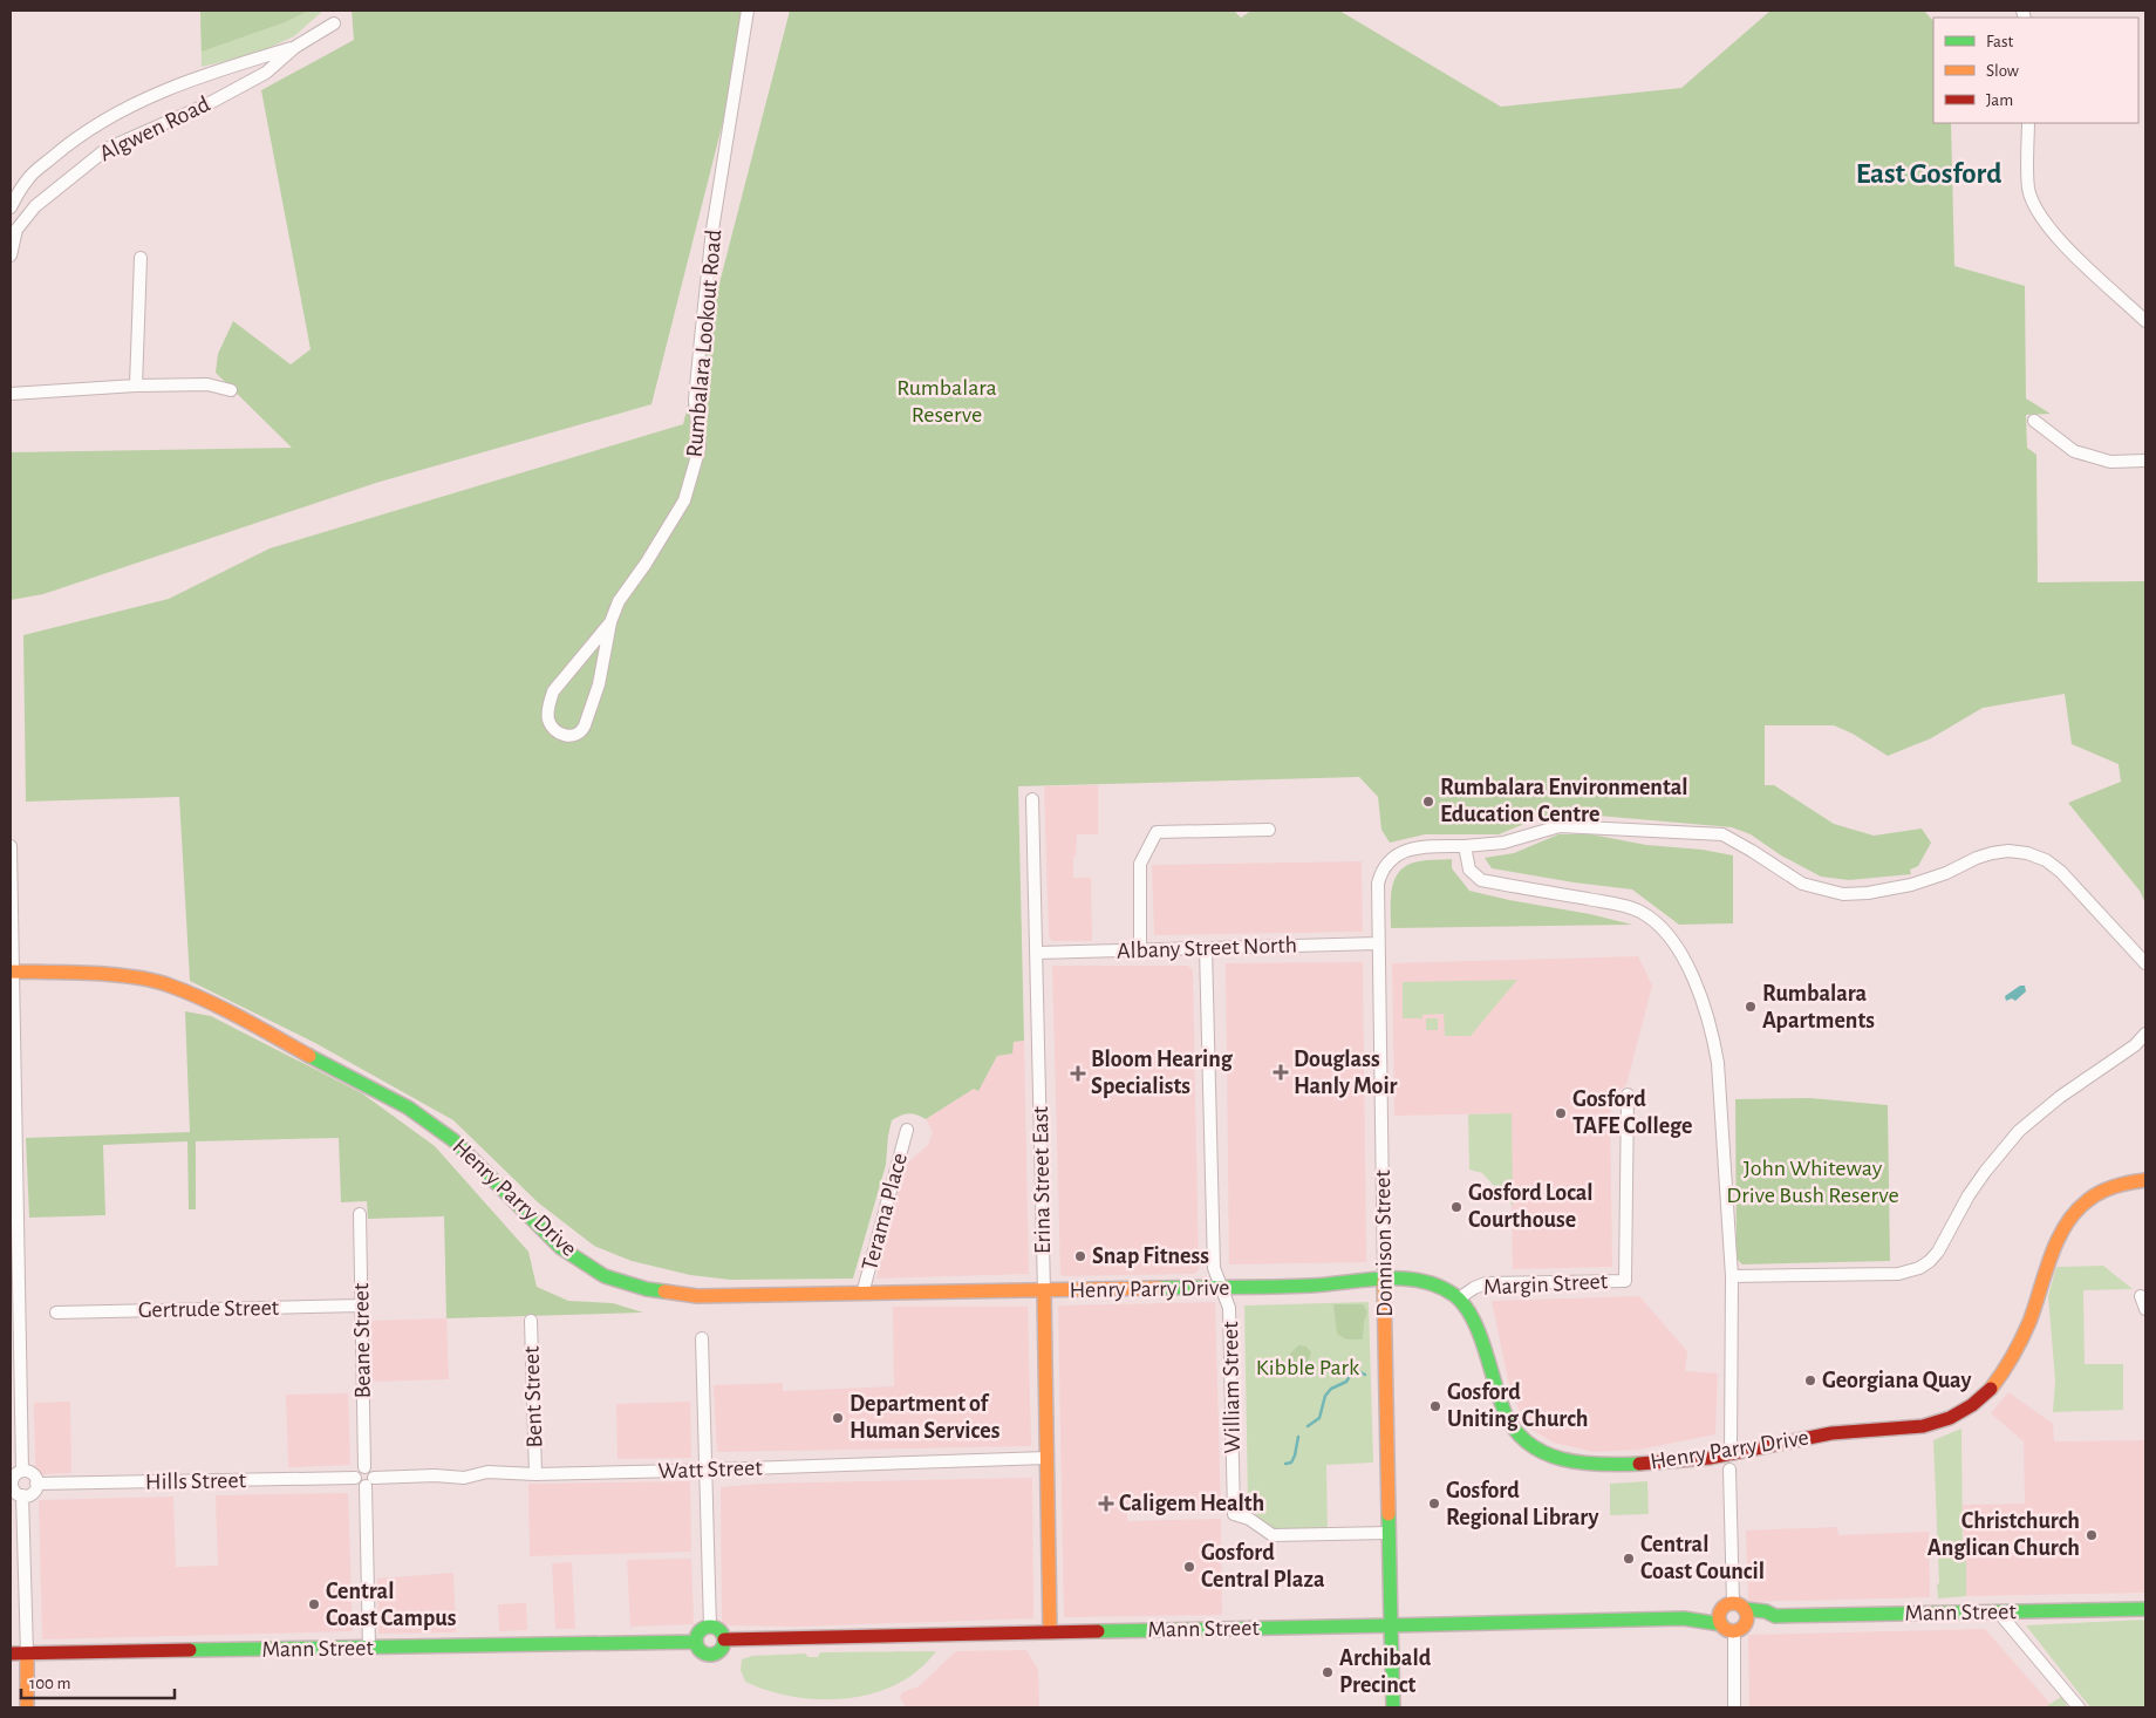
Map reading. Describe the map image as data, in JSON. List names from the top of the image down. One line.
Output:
{"streets":{"main road":["Erina Street East","Henry Parry Drive","Donnison Street","Mann Street"],"street":["Algwen Road","Rumbalara Lookout Road","Albany Street North","Terama Place","Margin Street","Gertrude Street","Beane Street","William Street","Bent Street","Watt Street","Hills Street"]},"crossings":[["Albany Street North","Erina Street East"],["Albany Street North","Donnison Street"],["Albany Street North","William Street"],["Erina Street East","Henry Parry Drive"],["Erina Street East","Watt Street"],["Erina Street East","Mann Street"],["Henry Parry Drive","Terama Place"],["Henry Parry Drive","Donnison Street"],["Henry Parry Drive","Margin Street"],["Henry Parry Drive","William Street"],["Donnison Street","William Street"],["Donnison Street","Mann Street"],["Gertrude Street","Beane Street"],["Beane Street","Watt Street"],["Beane Street","Hills Street"],["Bent Street","Watt Street"],["Watt Street","Hills Street"]],"districts":["East Gosford"],"parks":["Rumbalara Reserve","John Whiteway Drive Bush Reserve","Kibble Park"],"places":{"other":["Rumbalara Environmental Education Centre","Rumbalara Apartments","Gosford TAFE College","Gosford Local Courthouse","Snap Fitness","Georgiana Quay","Gosford Uniting Church","Department of Human Services","Gosford Regional Library","Christchurch Anglican Church","Central Coast Council","Gosford Central Plaza","Central Coast Campus","Archibald Precinct"],"health":["Douglass Hanly Moir","Bloom Hearing Specialists","Caligem Health"]},"legend":["Fast","Slow","Jam"],"scale_bar":"100 m"}
